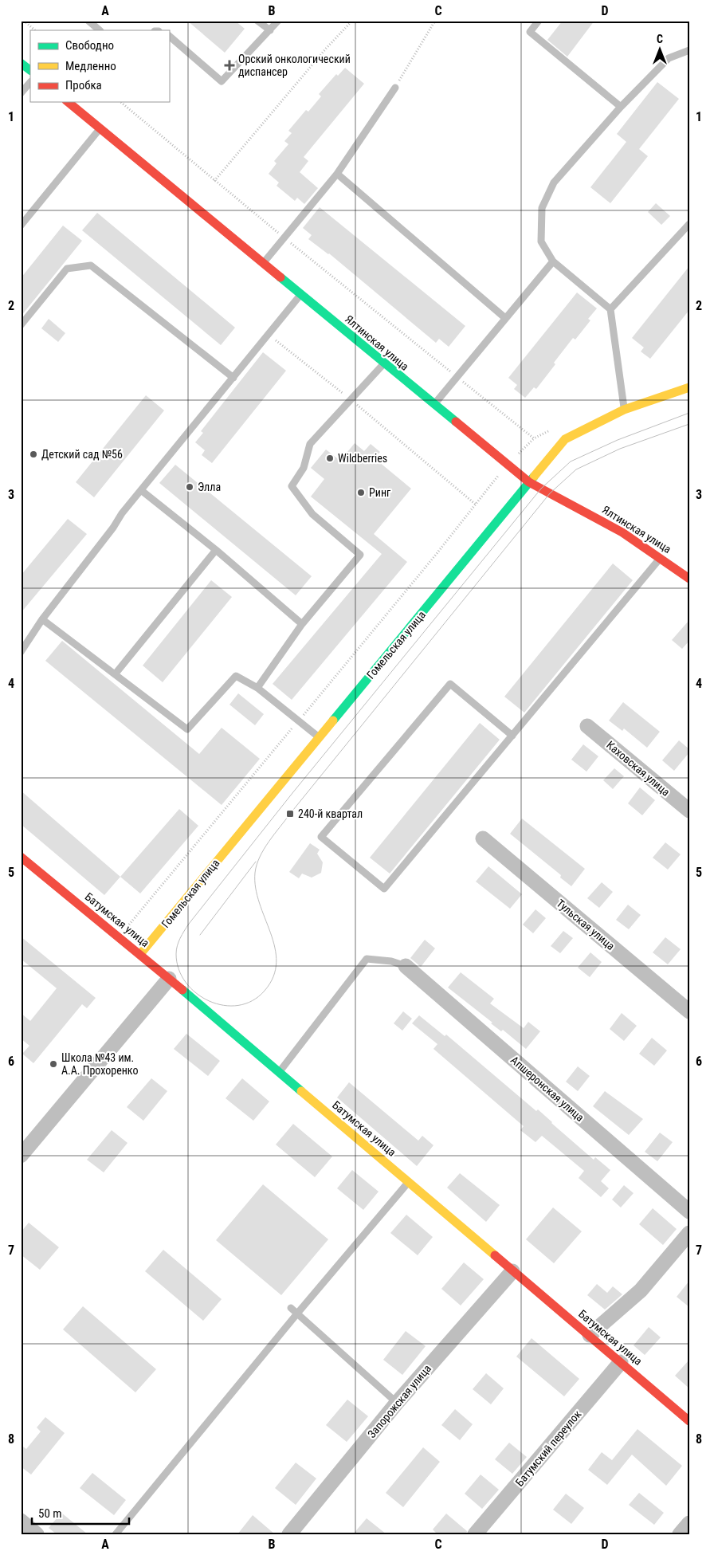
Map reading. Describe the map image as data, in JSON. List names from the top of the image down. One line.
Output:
{"streets":{"street":["Ялтинская улица","Гомельская улица","Каховская улица","Батумская улица","Тульская улица","Апшеронская улица","Запорожская улица","Батумский переулок"]},"crossings":[["Ялтинская улица","Гомельская улица"],["Гомельская улица","Батумская улица"],["Батумская улица","Запорожская улица"],["Батумская улица","Батумский переулок"]],"places":{"health":["Орский онкологический диспансер"],"other":["Детский сад №56","Wildberries","Элла","Ринг","Школа №43 им. А.А. Прохоренко"],"transit":["240-й квартал"]},"legend":["Свободно","Медленно","Пробка"],"scale_bar":"50 m","north":"top","grid":{"columns":["A","B","C","D"],"rows":["1","2","3","4","5","6","7","8"]}}
